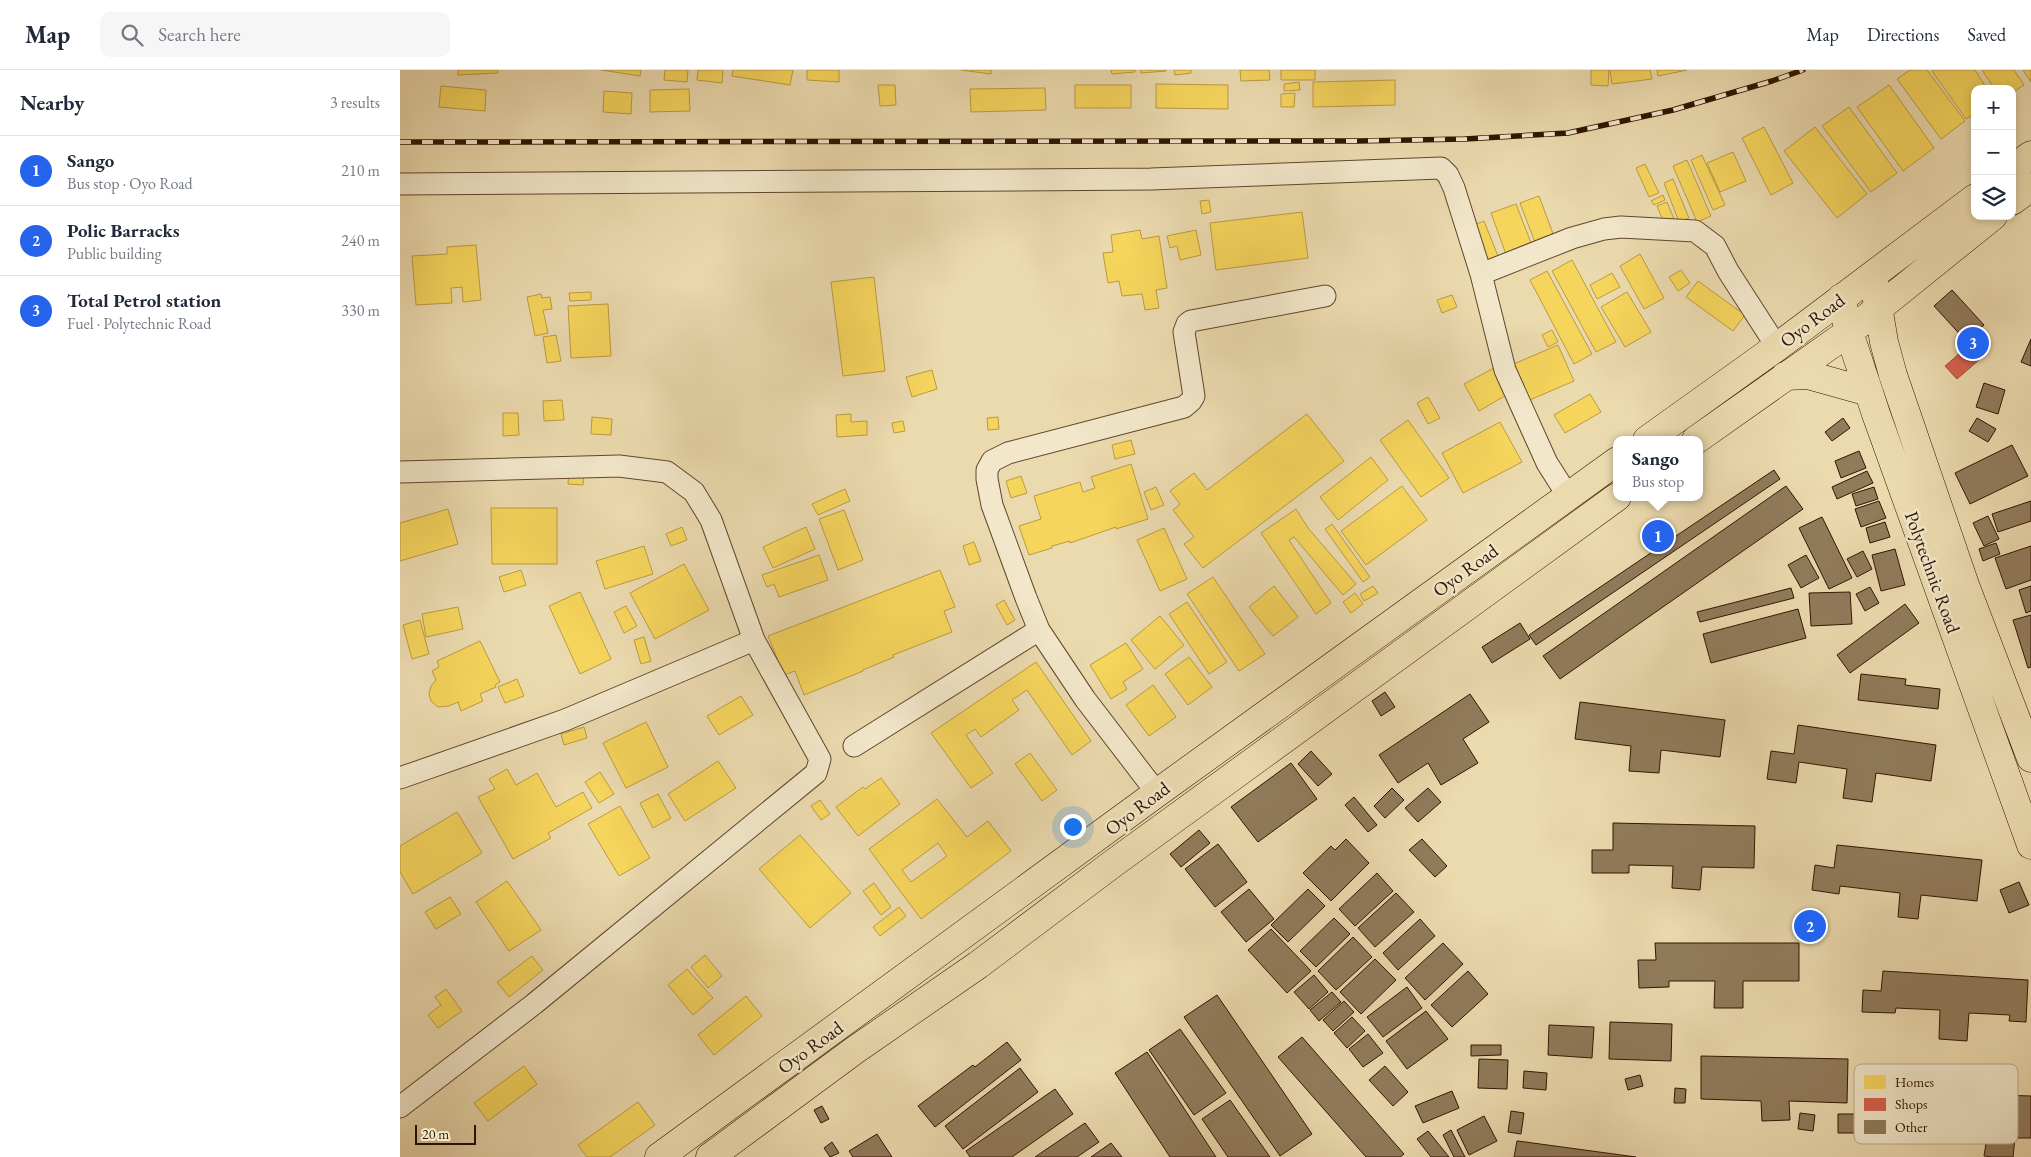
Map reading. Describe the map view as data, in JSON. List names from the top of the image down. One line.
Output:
{"streets":{"main road":["Oyo Road","Polytechnic Road"]},"crossings":[["Oyo Road","Polytechnic Road"]],"legend":["Homes","Shops","Other"],"scale_bar":"20 m","page":{"header":"Map","search":"Search here","nav":["Map","Directions","Saved"],"heading":["Nearby","3 results"],"map_buttons":["+","−"],"list":[{"mark":"1","name":"Sango","note":"Bus stop · Oyo Road","value":"210 m"},{"mark":"2","name":"Polic Barracks","note":"Public building","value":"240 m"},{"mark":"3","name":"Total Petrol station","note":"Fuel · Polytechnic Road","value":"330 m"}],"pins":["3","1","2"],"popup":["Sango","Bus stop"],"scale":"20 m"}}
